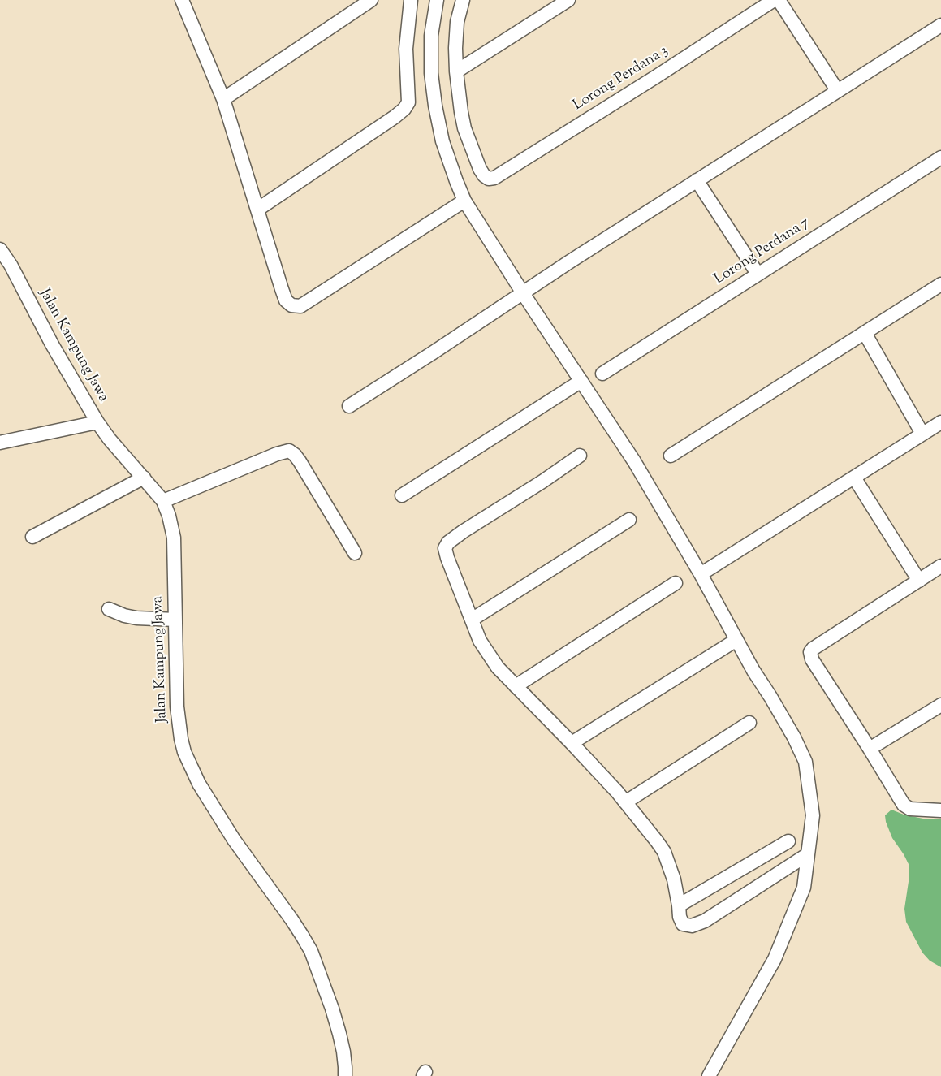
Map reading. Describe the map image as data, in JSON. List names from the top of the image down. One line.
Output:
{"streets":{"street":["Lorong Perdana 3","Lorong Perdana 7","Jalan Kampung Jawa"]}}
